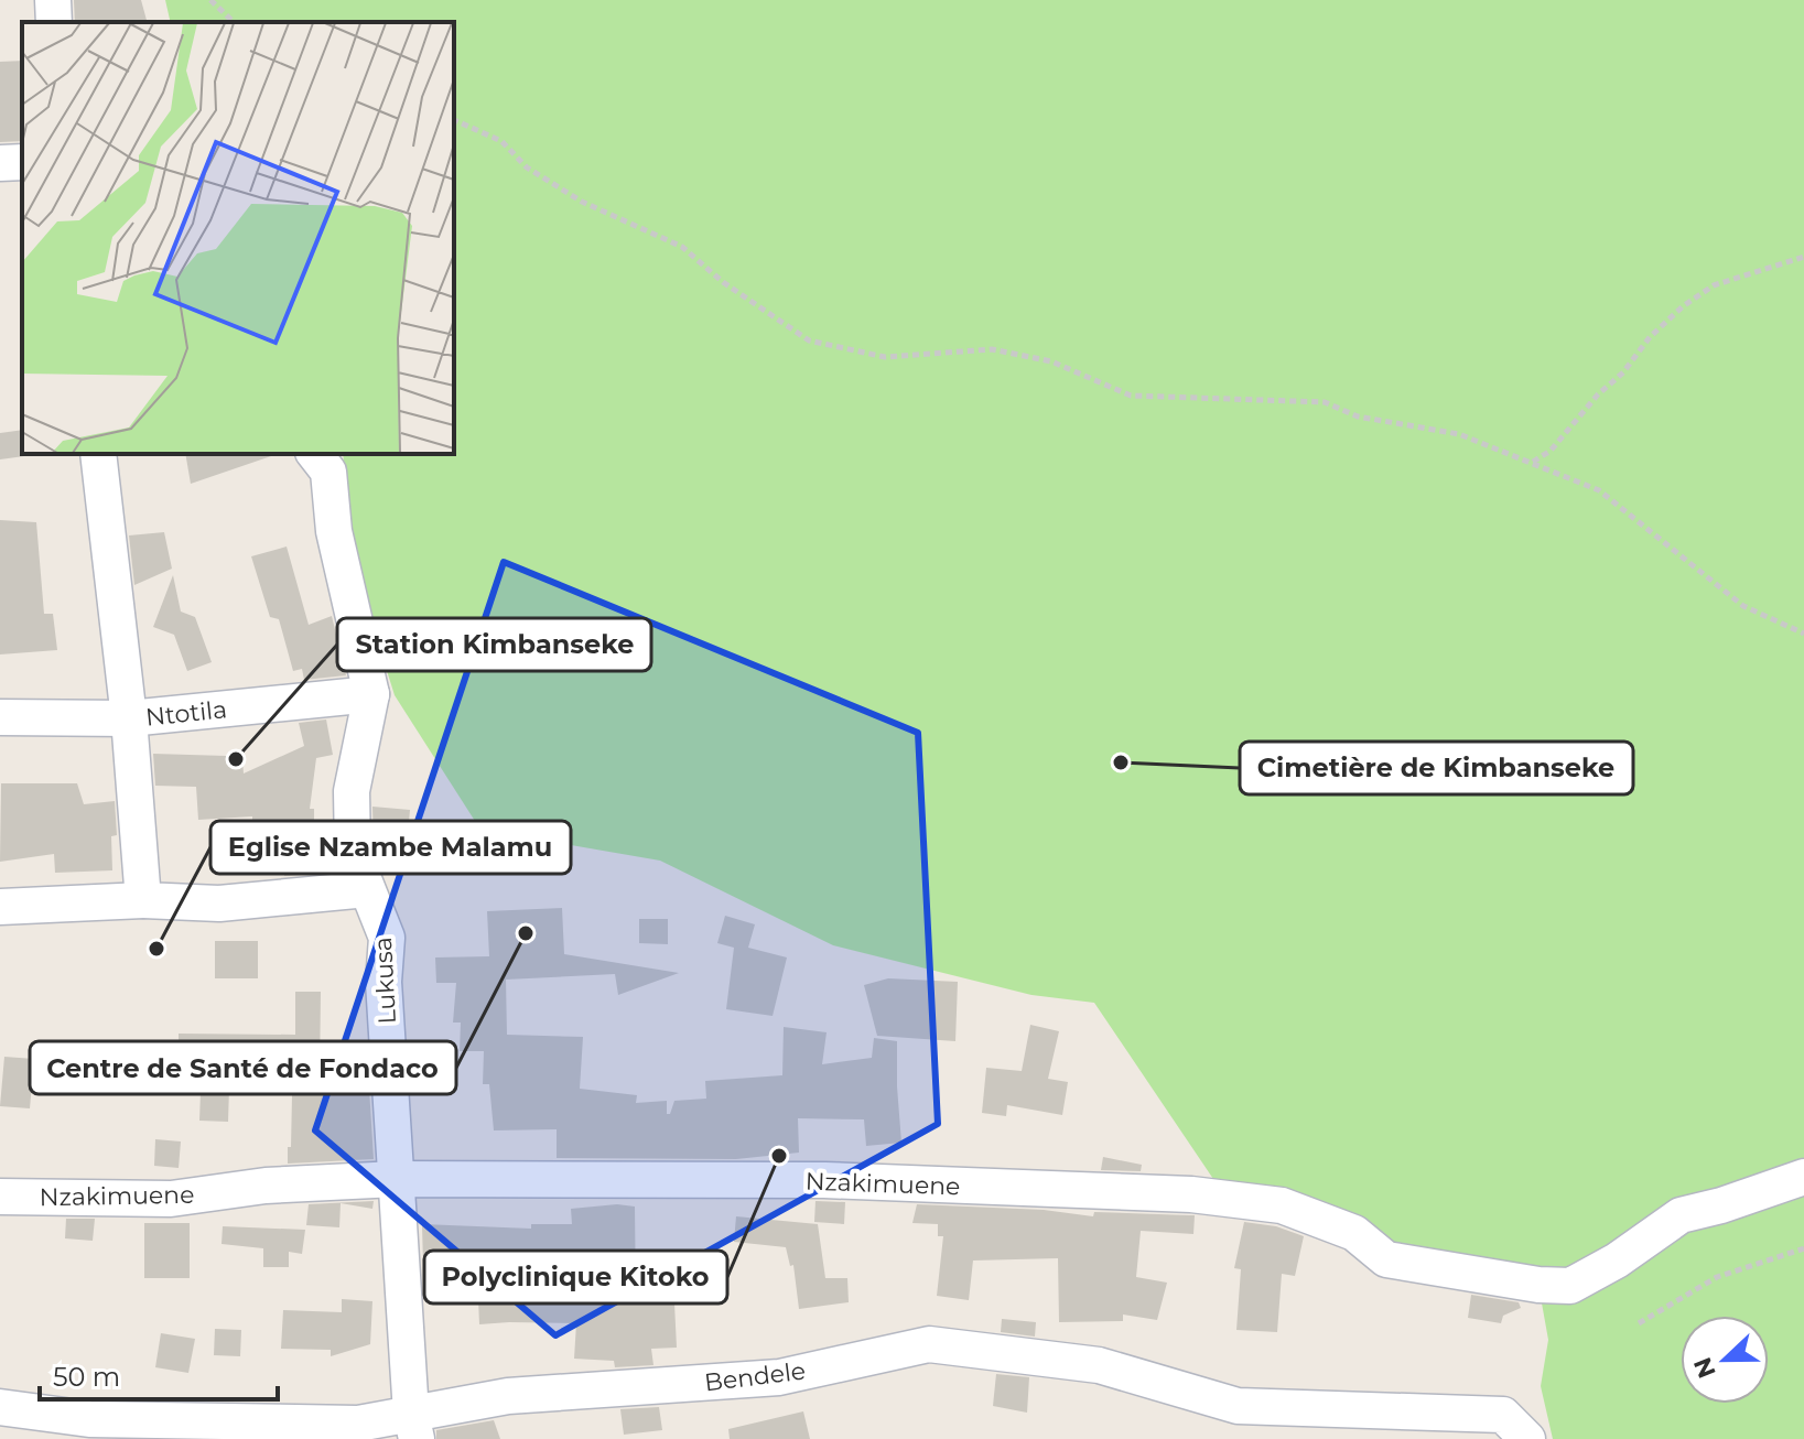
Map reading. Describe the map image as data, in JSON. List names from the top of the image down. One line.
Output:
{"streets":{"street":["Ntotila","Lukusa","Nzakimuene","Bendele"]},"crossings":[["Ntotila","Lukusa"],["Lukusa","Nzakimuene"],["Lukusa","Bendele"]],"places":["Station Kimbanseke","Cimetière de Kimbanseke","Centre de Santé de Fondaco","Eglise Nzambe Malamu","Polyclinique Kitoko"],"scale_bar":"50 m","north":"left"}
